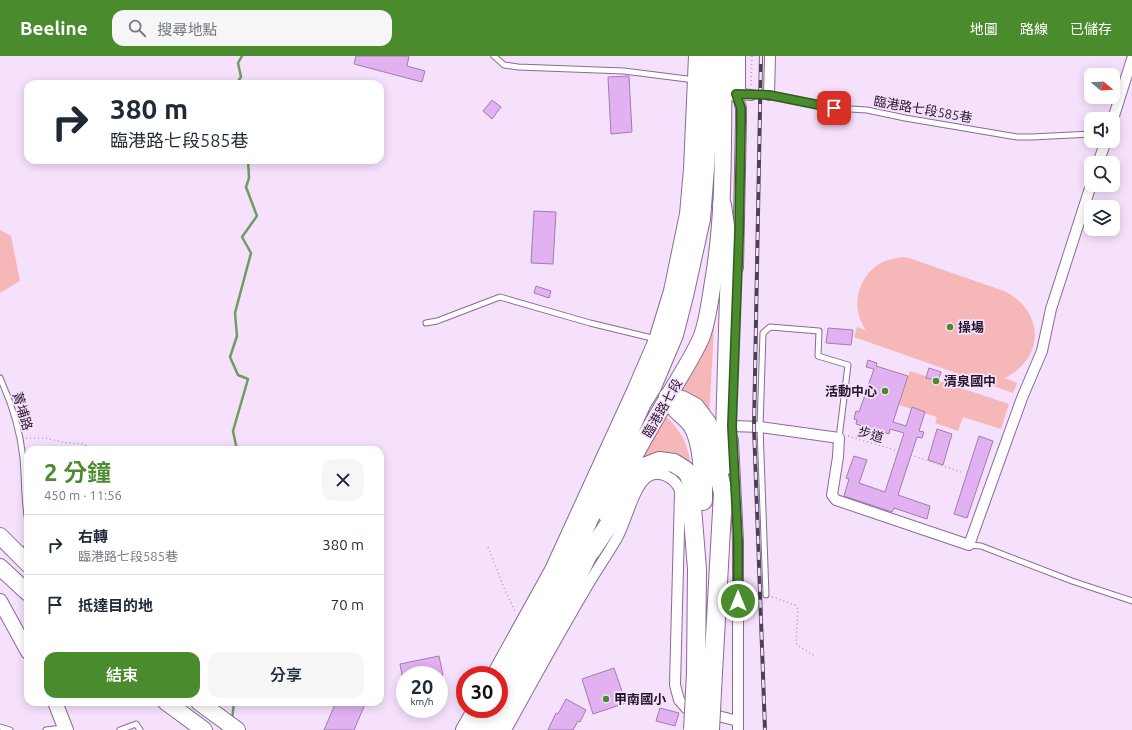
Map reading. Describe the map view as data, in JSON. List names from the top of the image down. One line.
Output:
{"streets":{"main road":["臨港路七段"],"lane":["臨港路七段585巷","菁埔路"],"path":["步道"]},"crossings":[["臨港路七段585巷","臨港路七段"]],"places":["操場","清泉國中","活動中心","甲南國小"],"north":"right","page":{"header":"Beeline","search":"搜尋地點","nav":["地圖","路線","已儲存"],"turn":["380 m","臨港路七段585巷"],"heading":["2 分鐘","450 m · 11:56"],"list":[{"name":"右轉","note":"臨港路七段585巷","value":"380 m"},{"name":"抵達目的地","value":"70 m"}],"buttons":["結束","分享"],"speed":"20 km/h","limit":"30"}}
